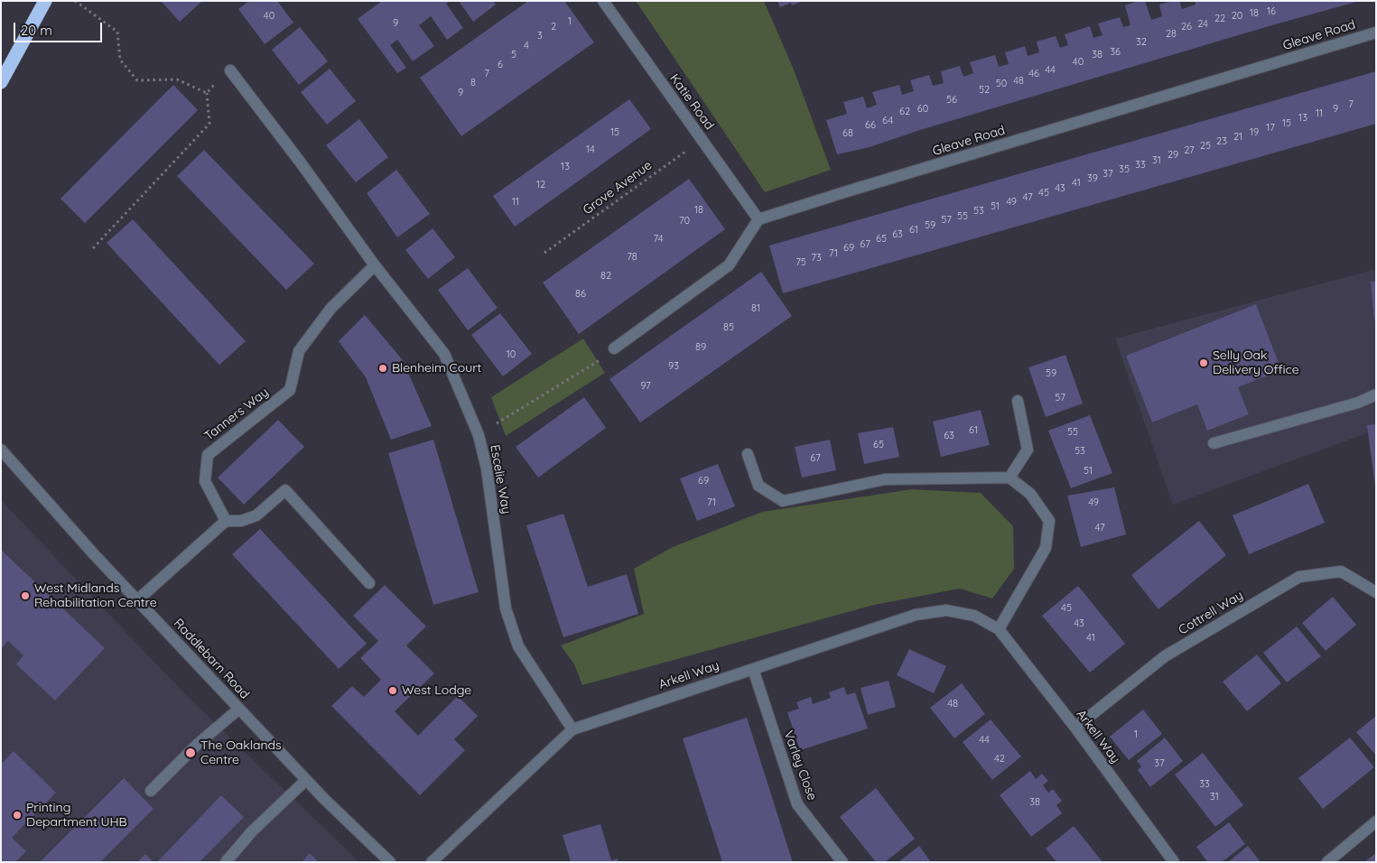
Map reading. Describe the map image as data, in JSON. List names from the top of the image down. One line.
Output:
{"streets":{"street":["Gleave Road","Katie Road","Tanners Way","Escelie Way","Cottrell Way","Raddlebarn Road","Arkell Way","Varley Close"],"path":["Grove Avenue"]},"crossings":[["Gleave Road","Katie Road"],["Katie Road","Grove Avenue"],["Tanners Way","Escelie Way"],["Escelie Way","Arkell Way"],["Cottrell Way","Arkell Way"],["Arkell Way","Varley Close"]],"places":["Selly Oak Delivery Office","Blenheim Court","West Midlands Rehabilitation Centre","West Lodge","The Oaklands Centre","Printing Department UHB"],"house_numbers":["16","18","40","20","22","1","9","24","2","26","28","3","32","4","36","5","38","40","6","44","7","46","48","8","50","52","9","56","7","60","9","62","11","13","64","15","66","17","15","19","68","21","23","25","14","27","29","31","33","13","35","37","39","41","12","43","45","47","11","49","51","18","53","55","57","70","59","61","63","74","65","67","69","71","78","73","75","82","86","81","85","89","10","93","59","97","57","61","55","63","65","53","67","51","69","71","49","47","45","43","41","48","1","44","42","37","33","31","38"],"scale_bar":"20 m"}
